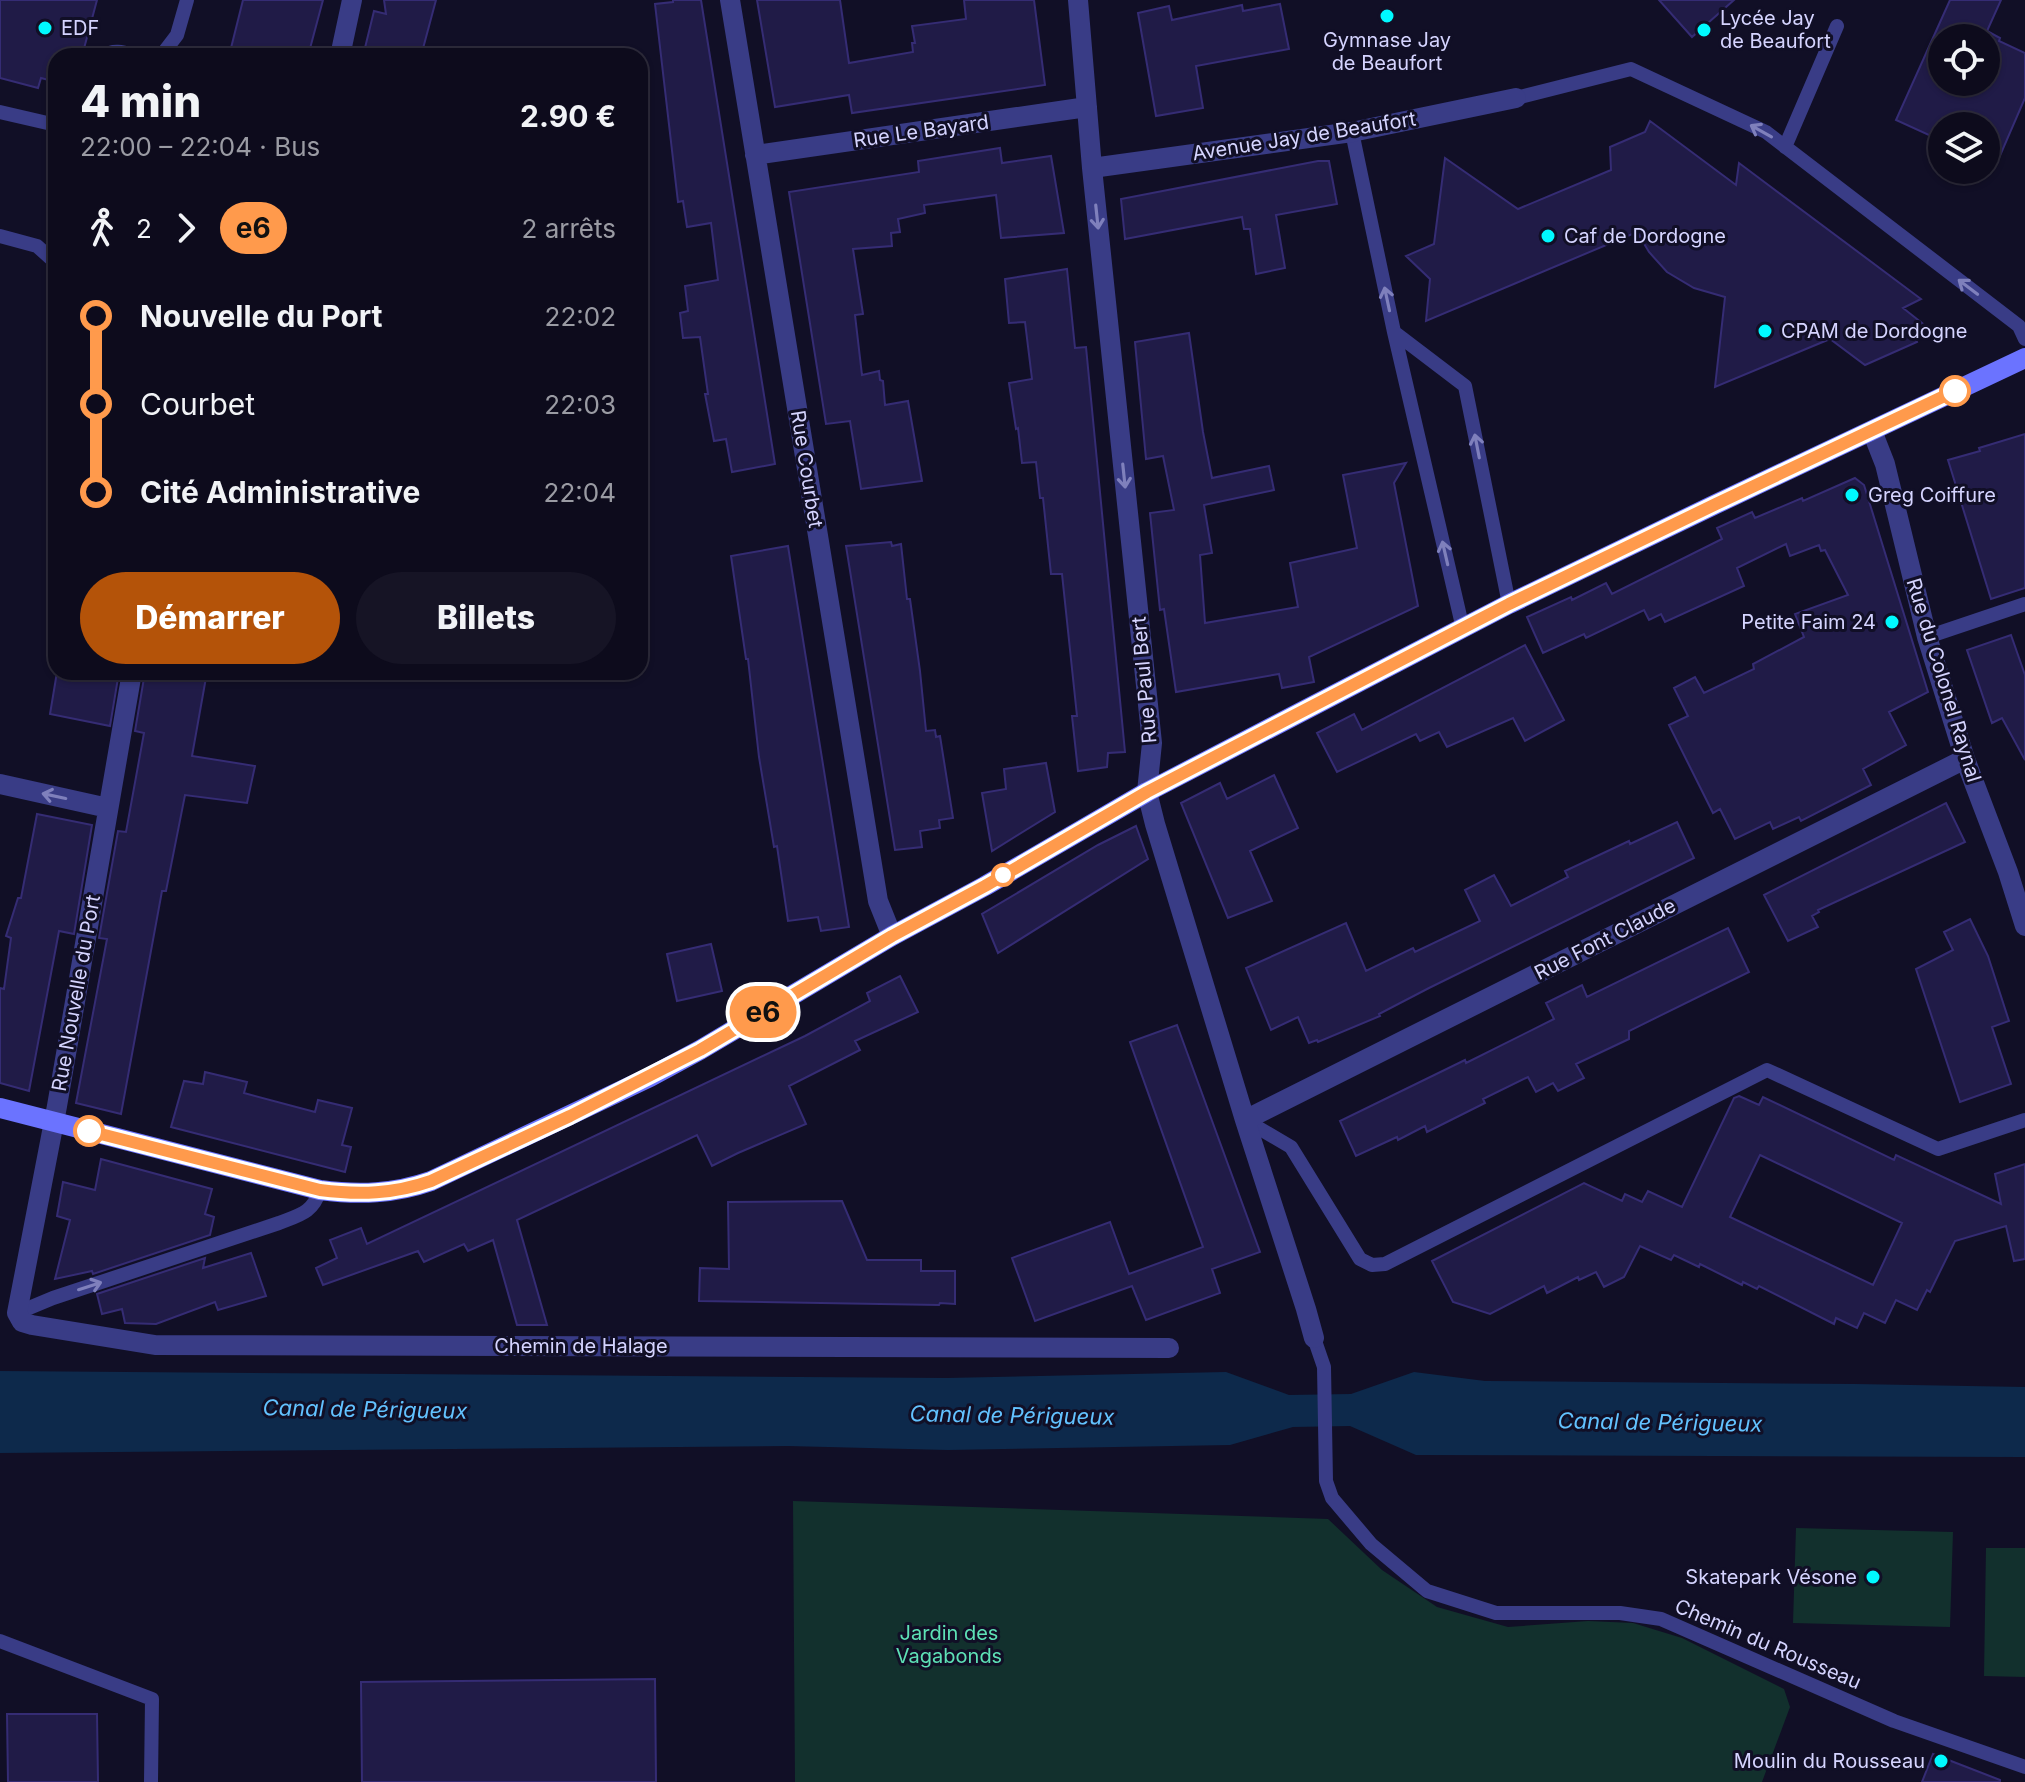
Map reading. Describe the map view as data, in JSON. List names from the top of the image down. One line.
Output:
{"streets":{"street":["Rue Le Bayard","Avenue Jay de Beaufort","Rue Courbet","Rue Paul Bert","Rue du Colonel Raynal","Rue Font Claude","Rue Nouvelle du Port","Chemin de Halage"],"lane":["Chemin du Rousseau"]},"crossings":[["Rue Le Bayard","Rue Courbet"],["Rue Le Bayard","Rue Paul Bert"],["Avenue Jay de Beaufort","Rue Paul Bert"],["Rue Paul Bert","Rue Font Claude"],["Rue Paul Bert","Chemin du Rousseau"],["Rue du Colonel Raynal","Rue Font Claude"],["Rue Nouvelle du Port","Chemin de Halage"]],"one_way":["Rue Paul Bert"],"water":["Canal de Périgueux"],"parks":["Jardin des Vagabonds"],"places":["Gymnase Jay de Beaufort","EDF","Lycée Jay de Beaufort","Caf de Dordogne","CPAM de Dordogne","Greg Coiffure","Petite Faim 24","Skatepark Vésone","Moulin du Rousseau"],"lines":["bus line e6"],"page":{"on_map":"e6","heading":["4 min","22:00 – 22:04 · Bus","2.90 €"],"legs":["2","e6","2 arrêts"],"list":[{"name":"Nouvelle du Port","value":"22:02"},{"name":"Courbet","value":"22:03"},{"name":"Cité Administrative","value":"22:04"}],"buttons":["Démarrer","Billets"]}}
